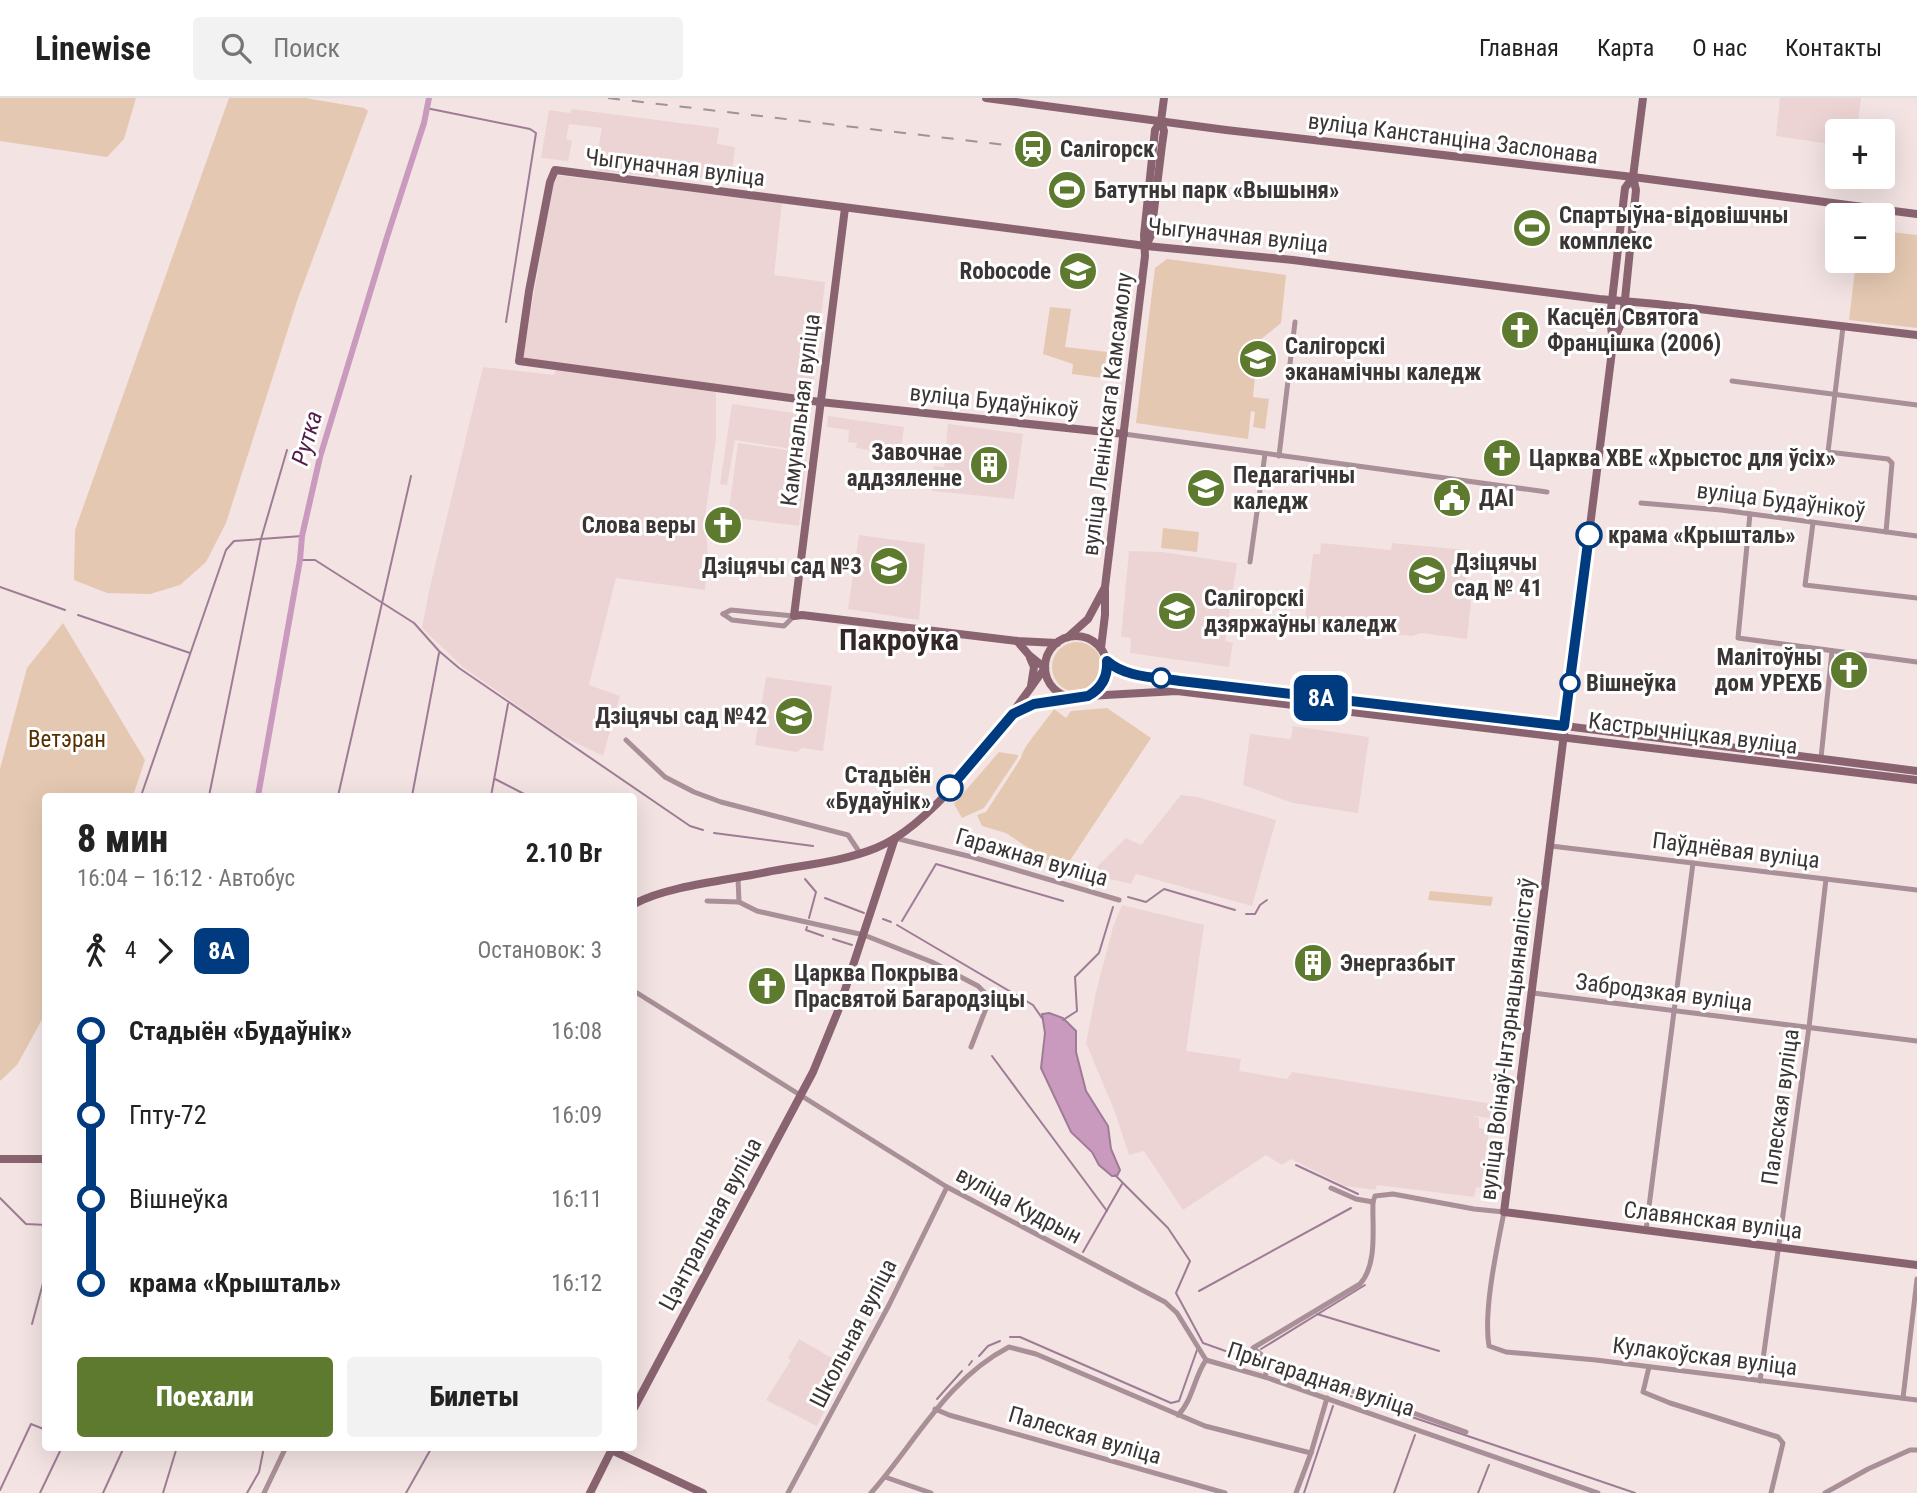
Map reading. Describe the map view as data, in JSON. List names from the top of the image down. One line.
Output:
{"streets":{"main road":["вуліца Канстанціна Заслонава","Чыгуначная вуліца","вуліца Будаўнікоў","Камунальная вуліца","вуліца Ленінскага Камсамолу","Кастрычніцкая вуліца","вуліца Воінаў-Інтэрнацыяналістаў","Славянская вуліца","Цэнтральная вуліца"],"street":["Паўднёвая вуліца","Гаражная вуліца","Забродзкая вуліца","Палеская вуліца","вуліца Кудрын","Школьная вуліца","Кулакоўская вуліца","Прыгарадная вуліца"]},"crossings":[["вуліца Канстанціна Заслонава","вуліца Ленінскага Камсамолу"],["Чыгуначная вуліца","вуліца Будаўнікоў"],["Чыгуначная вуліца","Камунальная вуліца"],["Чыгуначная вуліца","вуліца Ленінскага Камсамолу"],["вуліца Будаўнікоў","Камунальная вуліца"],["вуліца Будаўнікоў","вуліца Ленінскага Камсамолу"],["вуліца Ленінскага Камсамолу","Кастрычніцкая вуліца"],["Кастрычніцкая вуліца","вуліца Воінаў-Інтэрнацыяналістаў"],["Паўднёвая вуліца","вуліца Воінаў-Інтэрнацыяналістаў"],["Паўднёвая вуліца","Палеская вуліца"],["Гаражная вуліца","Цэнтральная вуліца"],["Забродзкая вуліца","вуліца Воінаў-Інтэрнацыяналістаў"],["Забродзкая вуліца","Палеская вуліца"],["вуліца Воінаў-Інтэрнацыяналістаў","Славянская вуліца"],["вуліца Воінаў-Інтэрнацыяналістаў","Кулакоўская вуліца"],["Палеская вуліца","Славянская вуліца"],["Палеская вуліца","Кулакоўская вуліца"],["вуліца Кудрын","Цэнтральная вуліца"],["вуліца Кудрын","Школьная вуліца"],["вуліца Кудрын","Прыгарадная вуліца"]],"districts":["Пакроўка"],"water":["Рутка"],"parks":["Ветэран"],"places":{"station":["Салігорск"],"sports":["Батутны парк «Вышыня»","Спартыўна-відовішчны комплекс"],"school or university":["Robocode","Салігорскі эканамічны каледж","Педагагічны каледж","Дзіцячы сад №3","Дзіцячы сад № 41","Салігорскі дзяржаўны каледж","Дзіцячы сад №42"],"church":["Касцёл Святога Францішка (2006)","Царква ХВЕ «Хрыстос для ўсіх»","Слова веры","Малітоўны дом УРЕХБ","Царква Покрыва Прасвятой Багародзіцы"],"building":["Завочнае аддзяленне","Энергазбыт"],"public building":["ДАІ"],"other":["крама «Крышталь»","Вішнеўка","Стадыён «Будаўнік»"]},"lines":["bus line 8А"],"page":{"header":"Linewise","search":"Поиск","nav":["Главная","Карта","О нас","Контакты"],"on_map":"8А","map_buttons":["+","−"],"heading":["8 мин","16:04 – 16:12 · Автобус","2.10 Br"],"legs":["4","8А","Остановок: 3"],"list":[{"name":"Стадыён «Будаўнік»","value":"16:08"},{"name":"Гпту-72","value":"16:09"},{"name":"Вішнеўка","value":"16:11"},{"name":"крама «Крышталь»","value":"16:12"}],"buttons":["Поехали","Билеты"]}}
